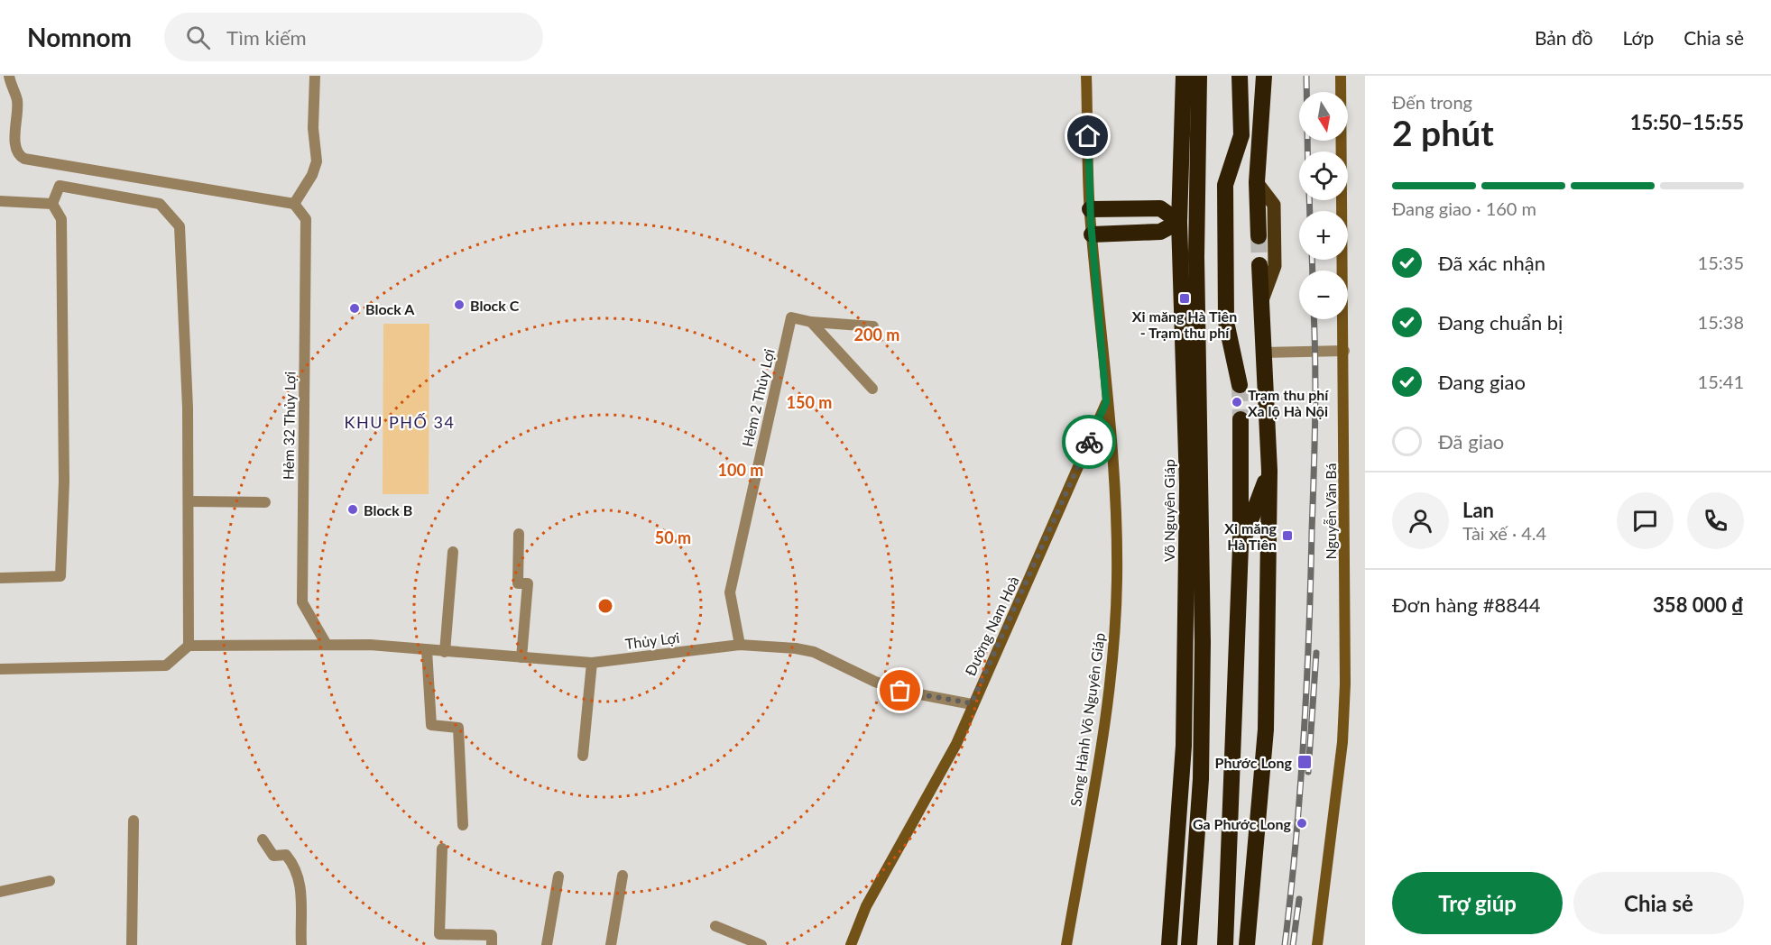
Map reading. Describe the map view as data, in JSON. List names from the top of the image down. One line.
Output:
{"streets":{"highway":["Võ Nguyên Giáp"],"main road":["Nguyễn Văn Bá","Đường Nam Hoà","Song Hành Võ Nguyên Giáp"],"street":["Hẻm 2 Thủy Lợi","Hẻm 32 Thủy Lợi","Thủy Lợi"]},"crossings":[["Hẻm 2 Thủy Lợi","Thủy Lợi"],["Hẻm 32 Thủy Lợi","Thủy Lợi"],["Đường Nam Hoà","Thủy Lợi"],["Đường Nam Hoà","Song Hành Võ Nguyên Giáp"]],"districts":["KHU PHỐ 34"],"places":{"transit":["Xi măng Hà Tiên - Trạm thu phí","Xi măng Hà Tiên","Phước Long"],"other":["Block C","Block A","Trạm thu phí Xa lộ Hà Nội","Block B","Ga Phước Long"]},"north":"bottom","page":{"header":"Nomnom","search":"Tìm kiếm","nav":["Bản đồ","Lớp","Chia sẻ"],"heading":["2 phút","Đến trong","15:50–15:55"],"panel":["Lan","Tài xế · 4.4","Đơn hàng #8844","358 000 ₫"],"map_buttons":["+","−"],"bar":"Đang giao · 160 m","list":[["Đã xác nhận","15:35"],["Đang chuẩn bị","15:38"],["Đang giao","15:41"],"Đã giao"],"buttons":["Trợ giúp","Chia sẻ"]},"rings":["200 m","150 m","100 m","50 m"]}
